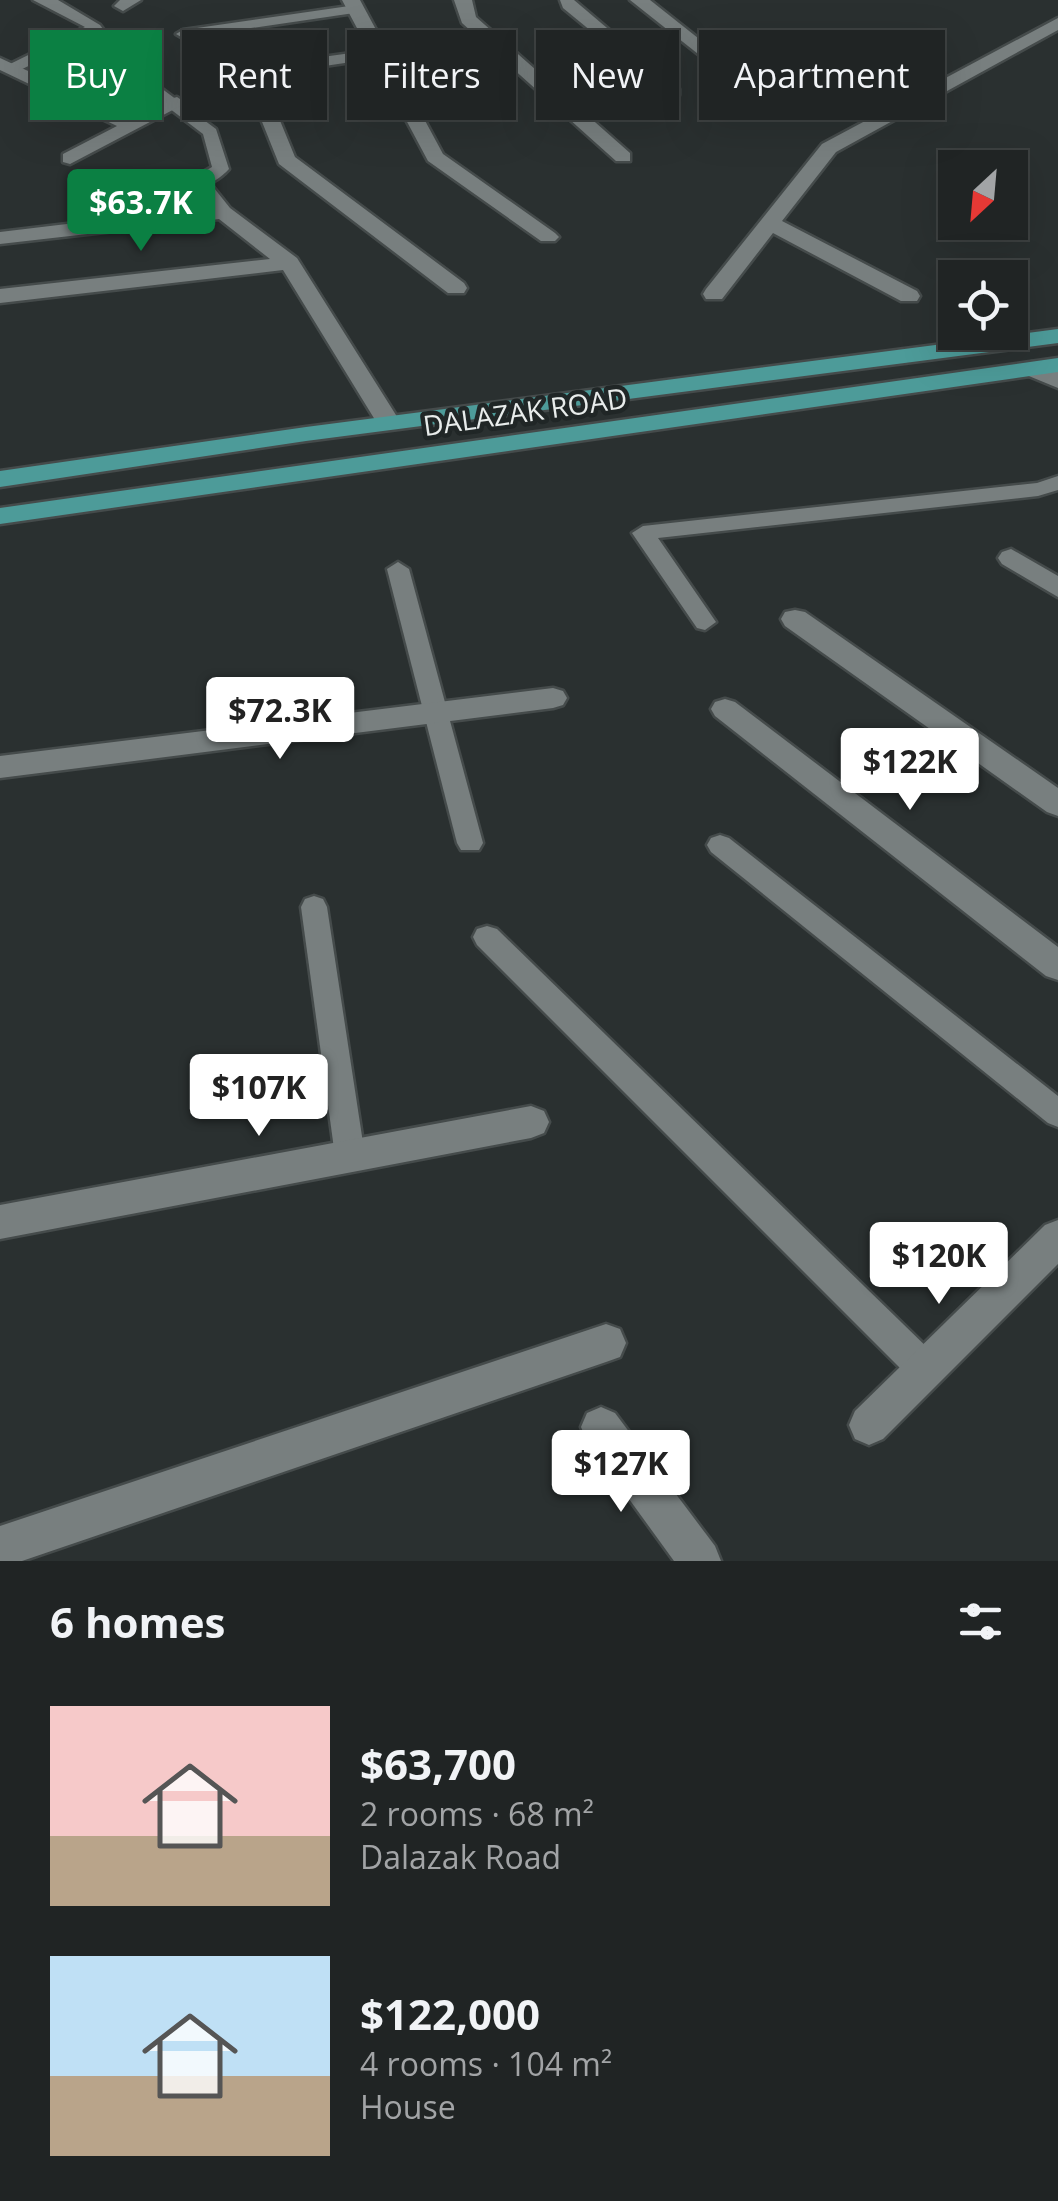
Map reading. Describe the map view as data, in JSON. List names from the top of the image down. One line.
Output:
{"streets":{"main road":["DALAZAK ROAD"]},"north":"bottom left","page":{"chip":["Buy","Rent","Filters","New","Apartment"],"price":["$63.7K","$72.3K","$122K","$107K","$120K","$127K"],"heading":"6 homes","list":[{"name":"$63,700","note":"2 rooms · 68 m² · Dalazak Road"},{"name":"$122,000","note":"4 rooms · 104 m² · House"}]}}
